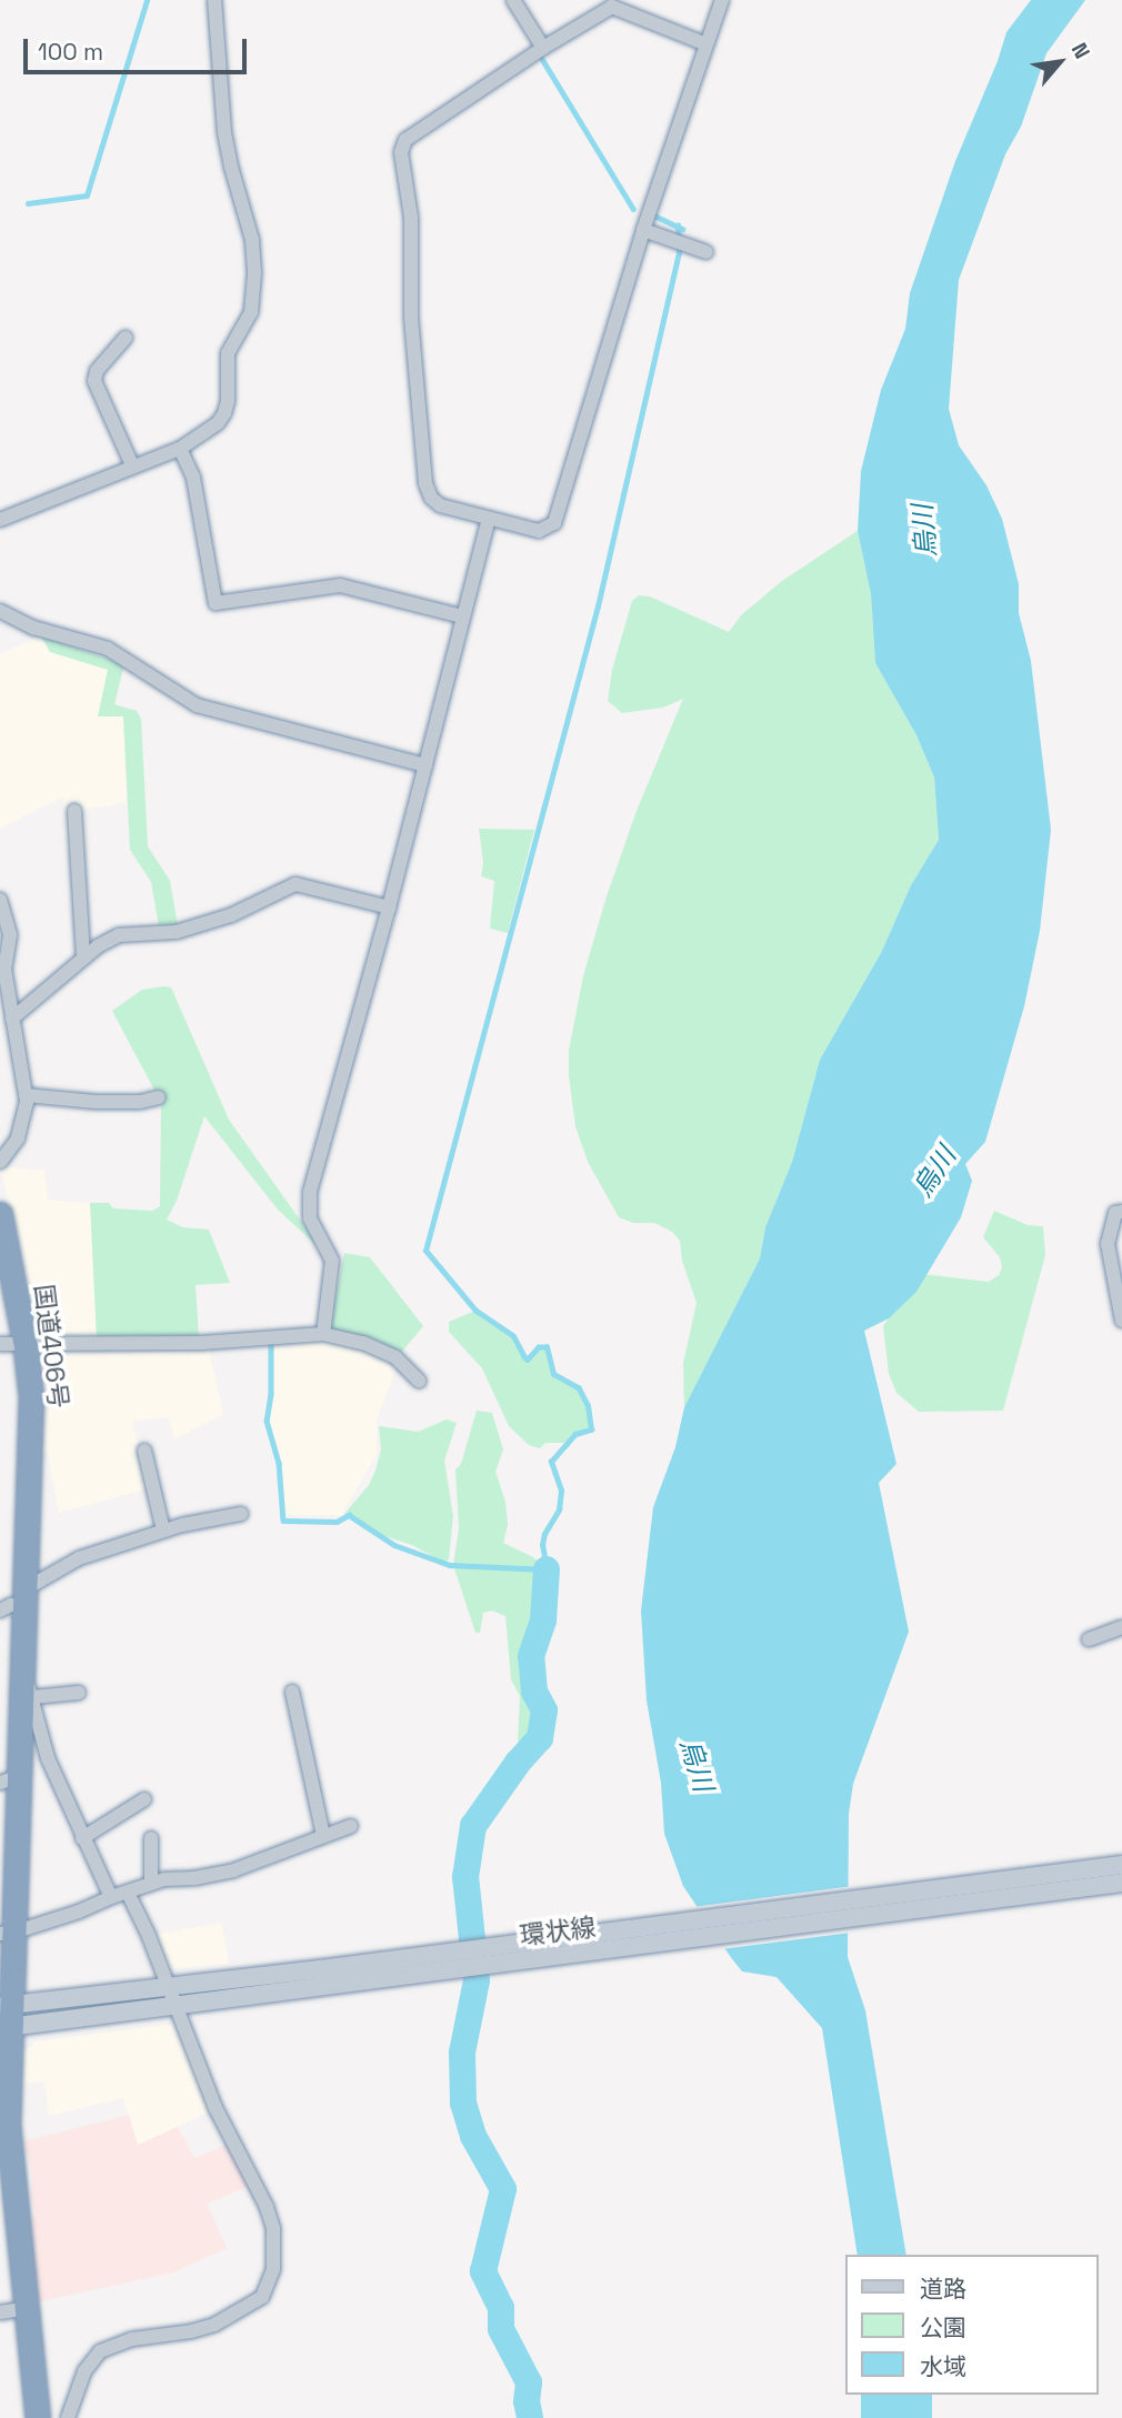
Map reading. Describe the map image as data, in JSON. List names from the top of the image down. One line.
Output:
{"streets":{"highway":["国道406号"]},"water":["烏川"],"legend":["道路","公園","水域"],"scale_bar":"100 m","north":"top right"}
